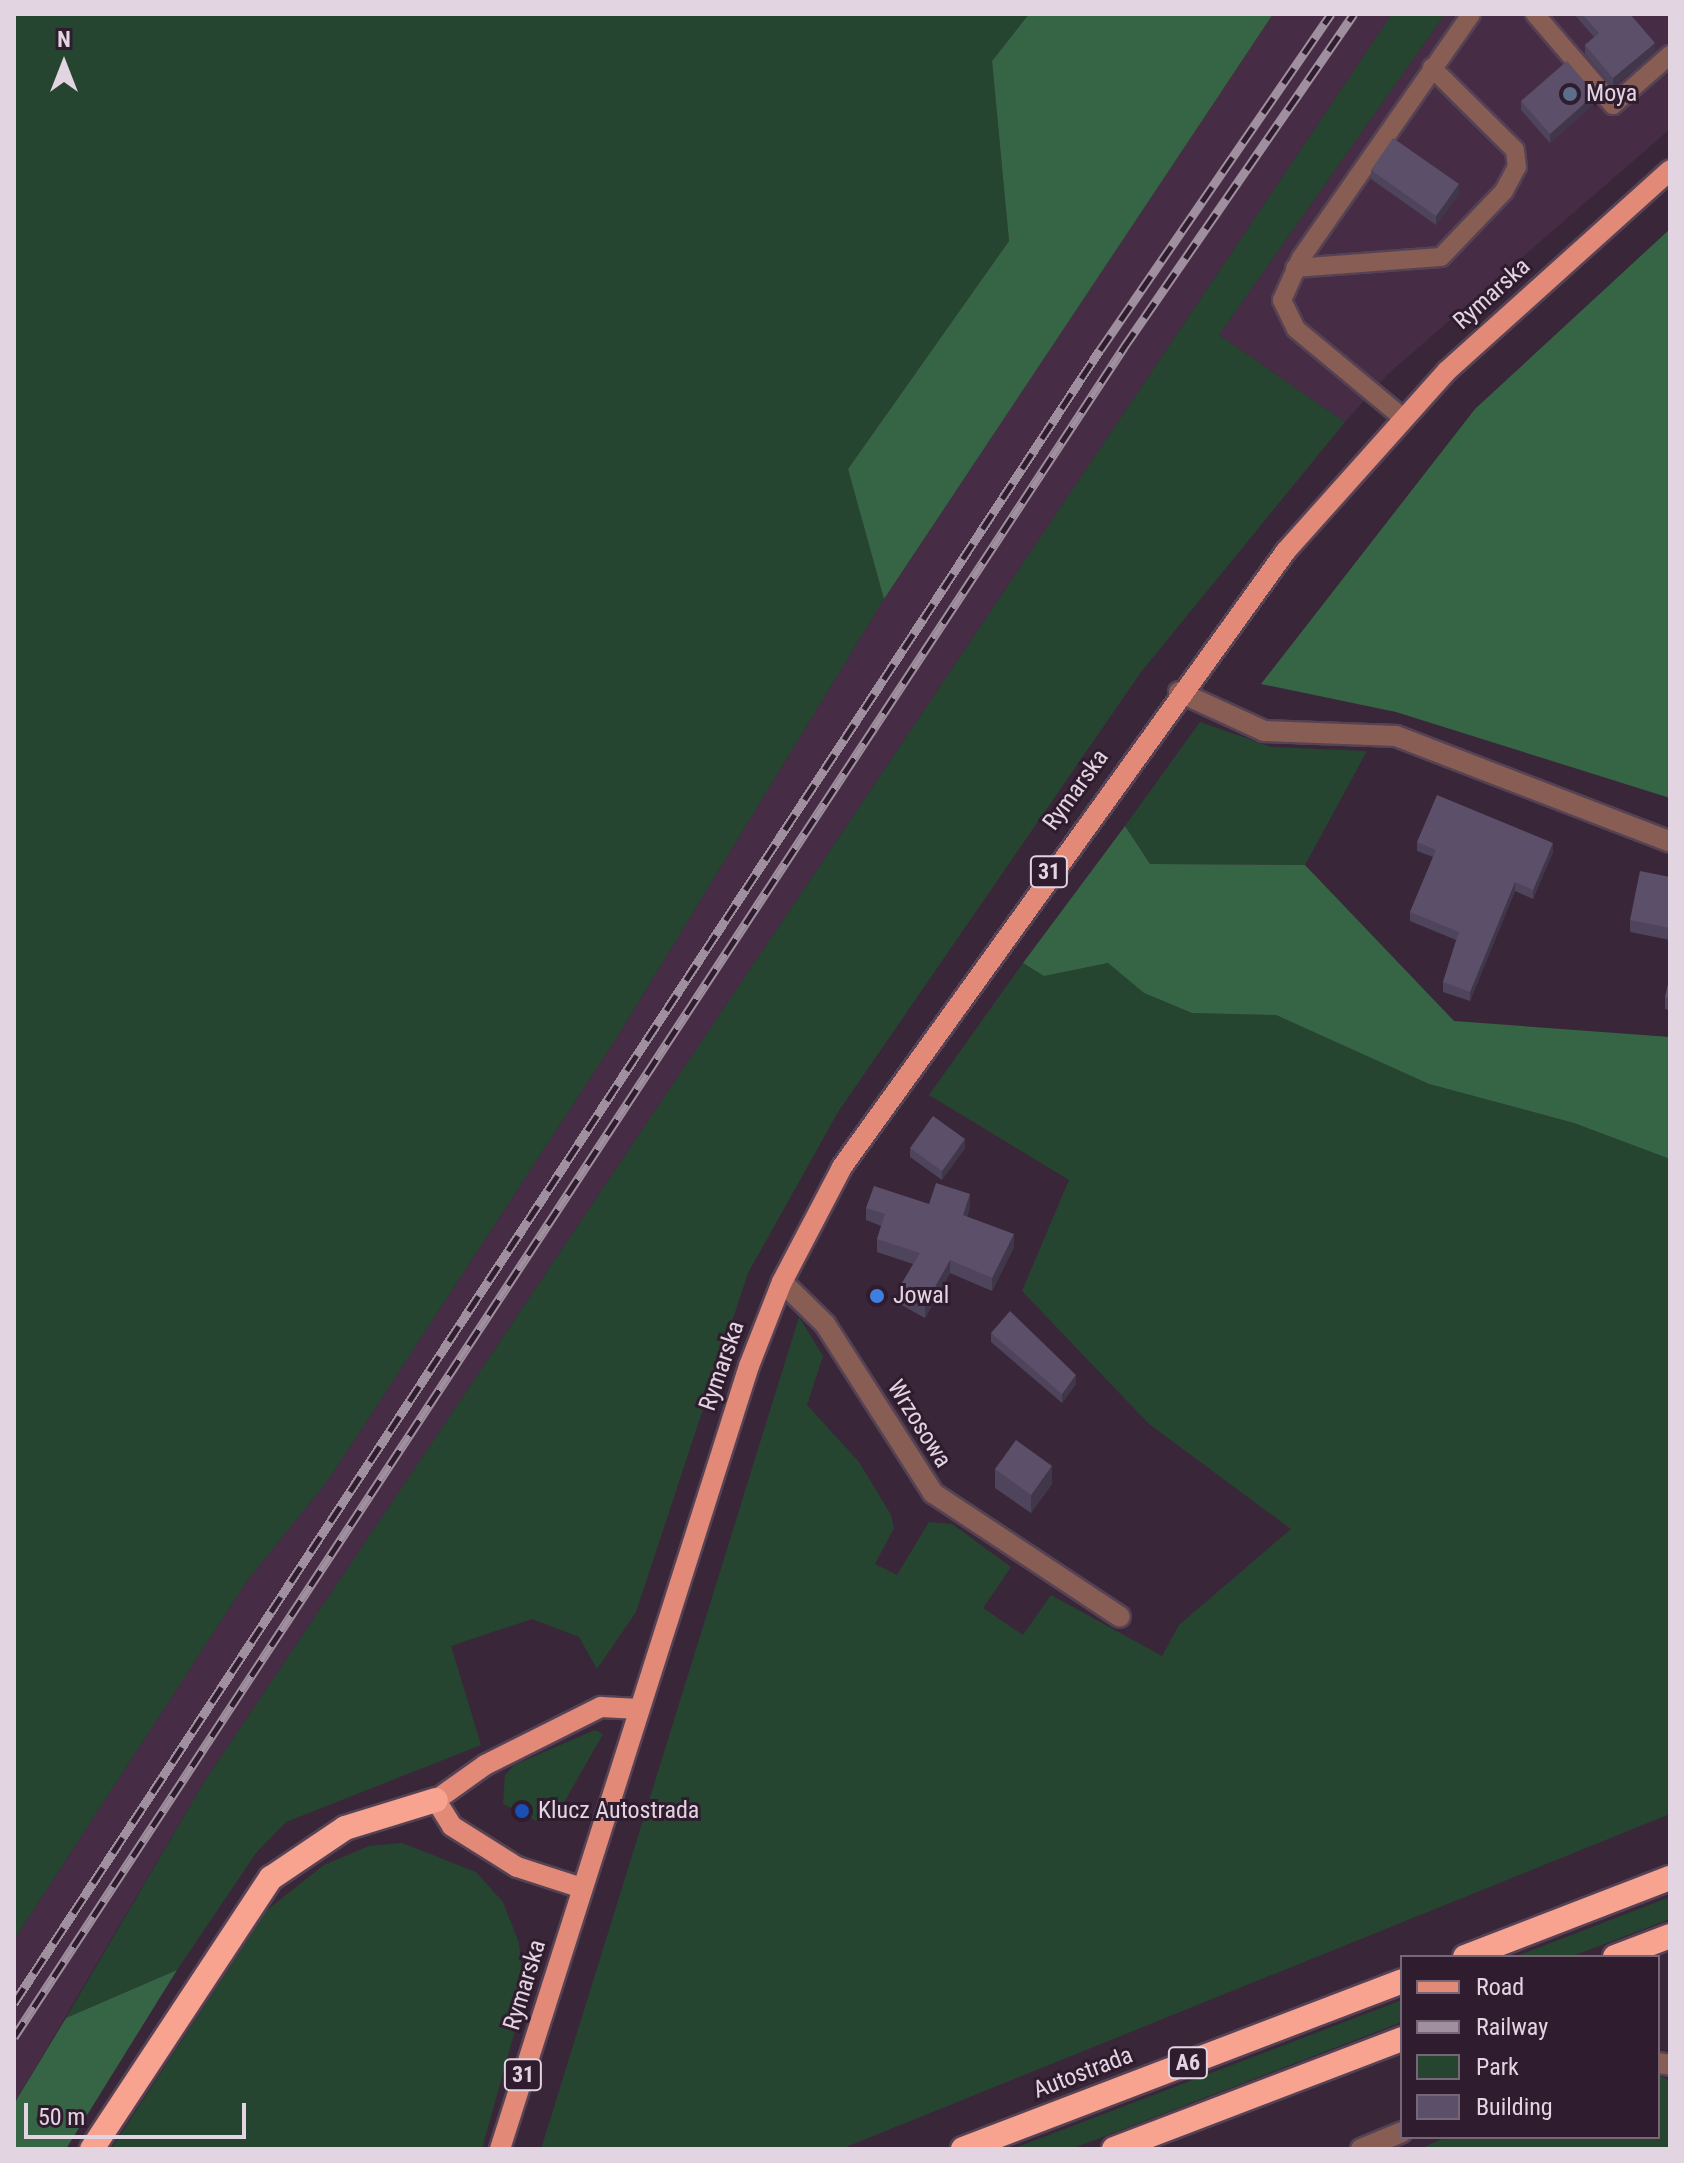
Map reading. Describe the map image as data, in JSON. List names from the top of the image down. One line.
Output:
{"streets":{"highway":["A6","Autostrada"],"main road":["Rymarska","31"],"street":["Wrzosowa"]},"crossings":[["Rymarska","Wrzosowa"]],"places":["Moya","Jowal","Klucz Autostrada"],"legend":["Road","Railway","Park","Building"],"scale_bar":"50 m","north":"top"}
